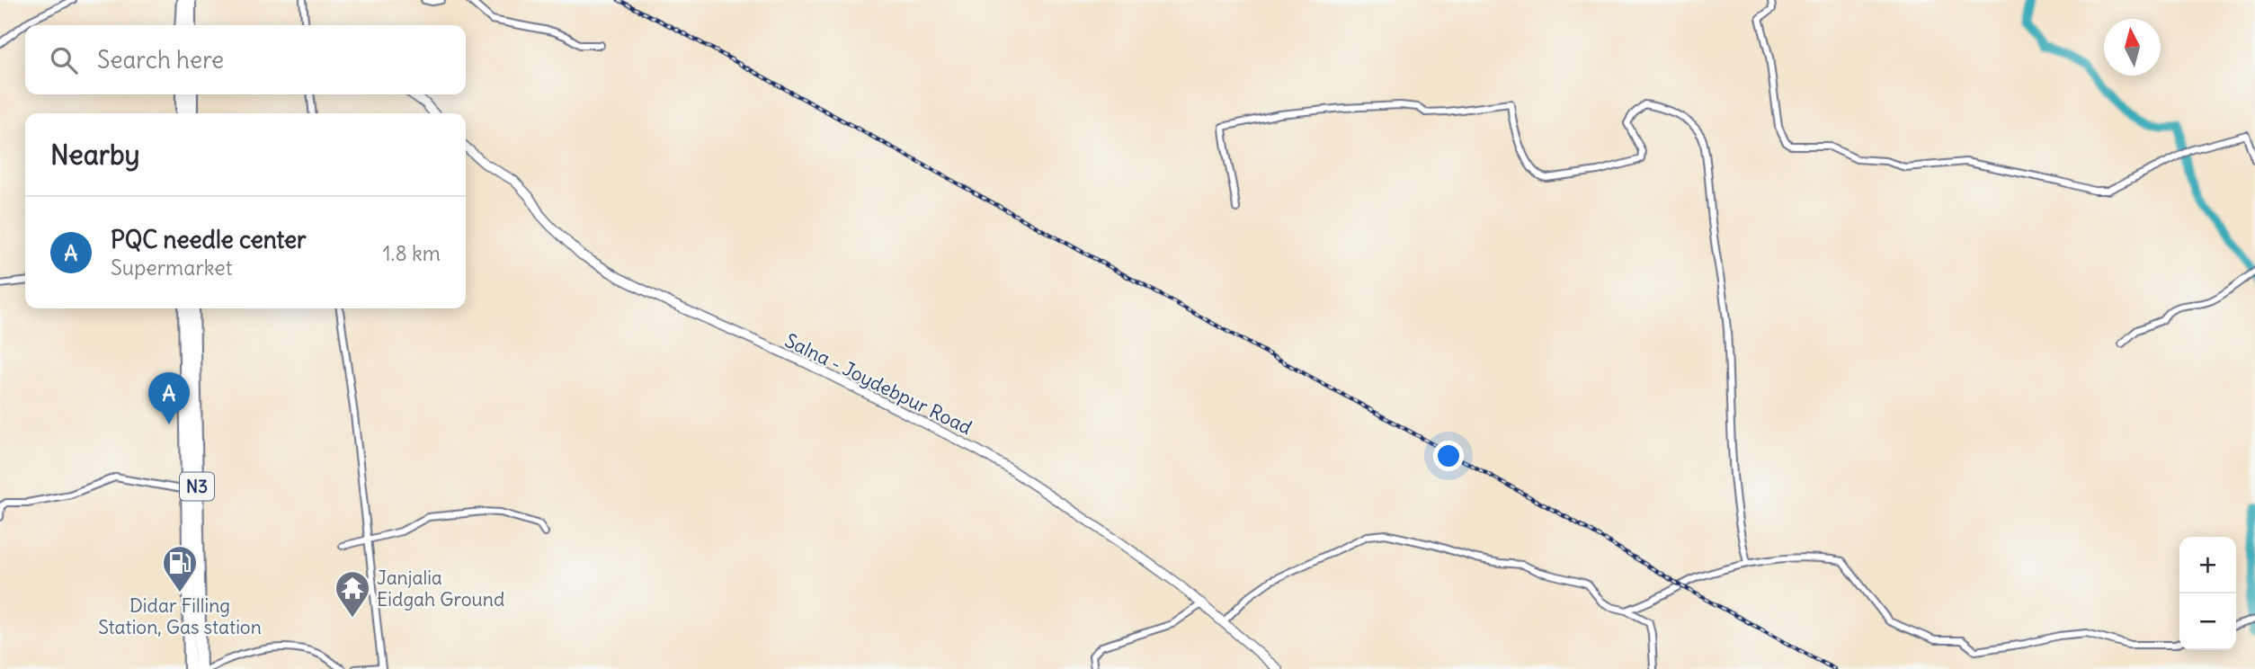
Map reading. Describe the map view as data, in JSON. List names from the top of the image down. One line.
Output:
{"streets":{"highway":["N3"],"main road":["Salna - Joydebpur Road"]},"places":{"fuel station":["Didar Filling Station, Gas station"],"temple":["Janjalia Eidgah Ground"]},"north":"top","page":{"search":"Search here","heading":"Nearby","list":[{"mark":"A","name":"PQC needle center","note":"Supermarket","value":"1.8 km"}],"pins":"A","map_buttons":["+","−"]}}
